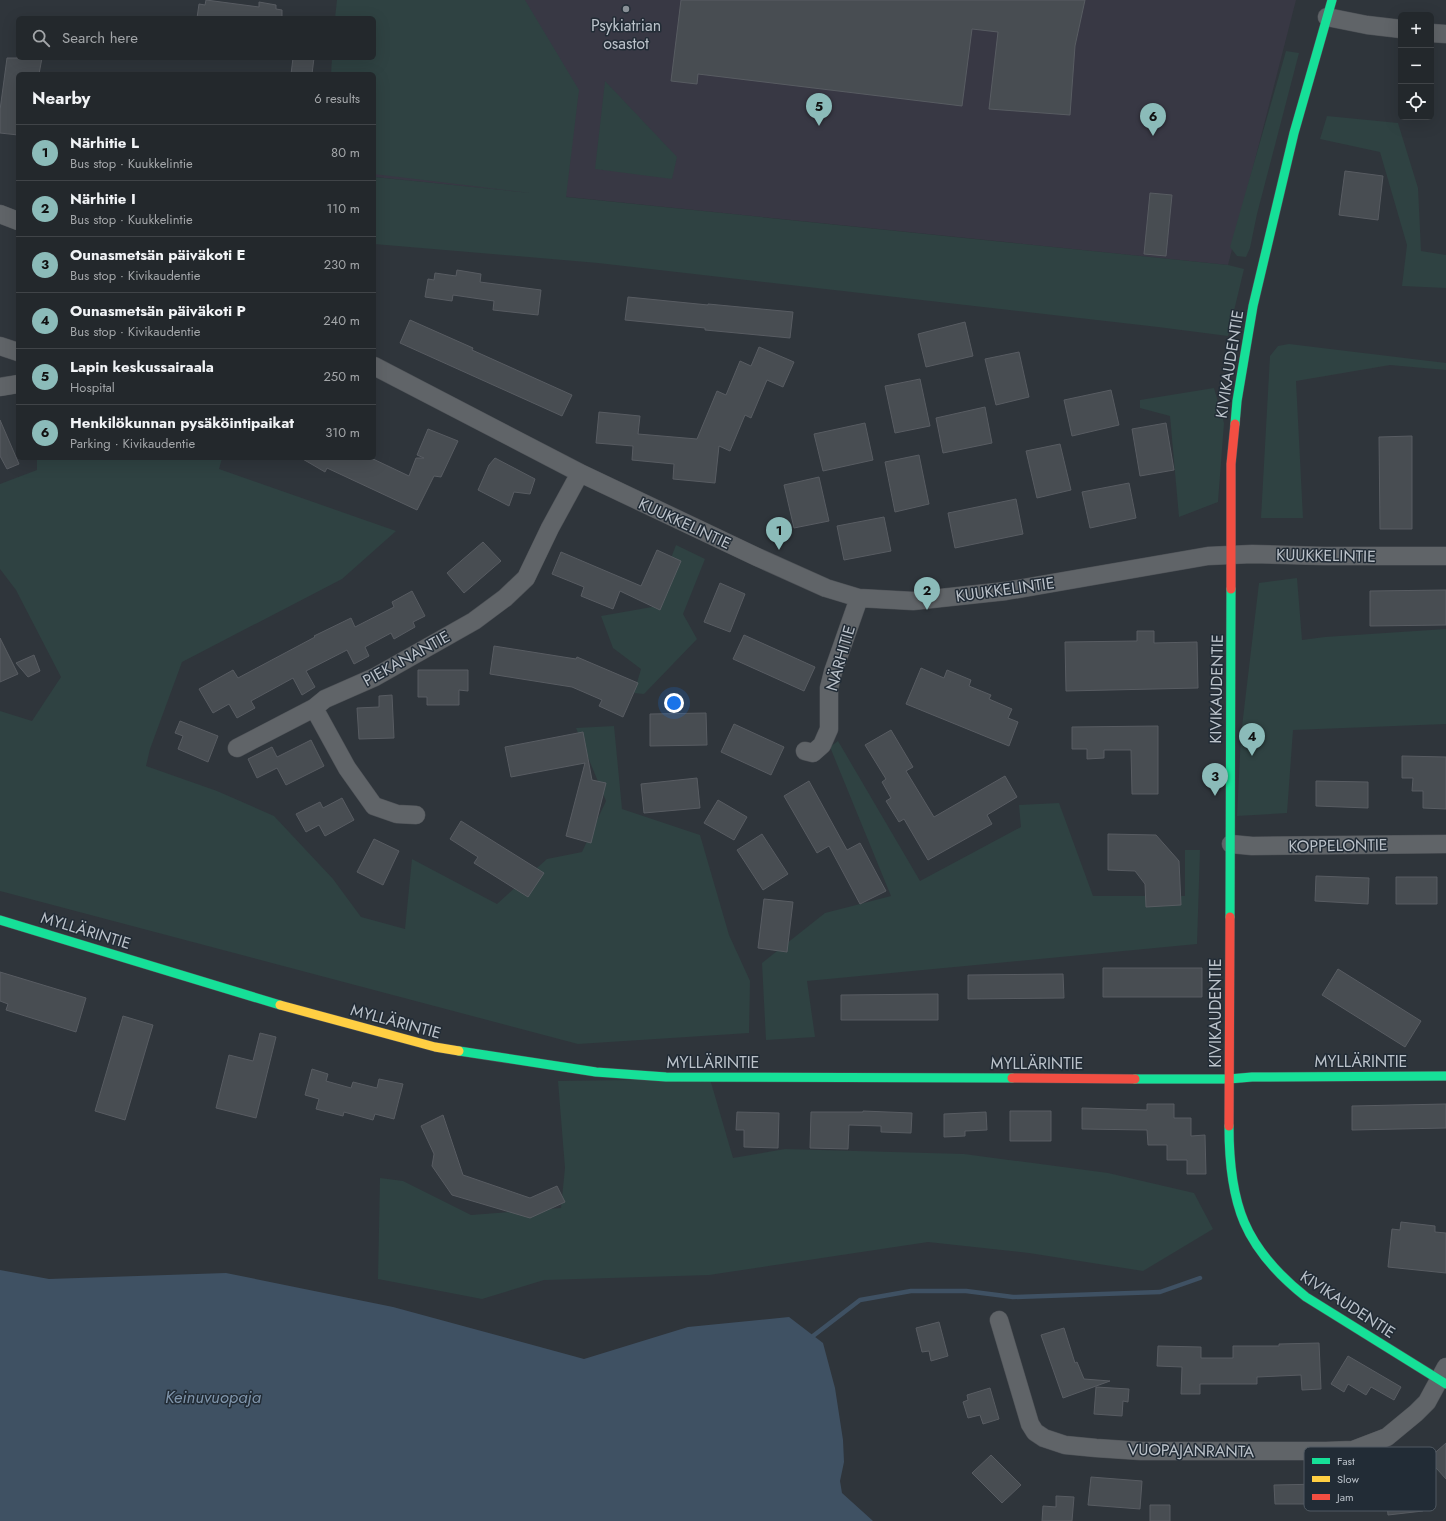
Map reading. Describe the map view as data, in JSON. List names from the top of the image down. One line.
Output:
{"streets":{"street":["KIVIKAUDENTIE","KUUKKELINTIE","PIEKANANTIE","NÄRHITIE","KOPPELONTIE","MYLLÄRINTIE","VUOPAJANRANTA"]},"crossings":[["KIVIKAUDENTIE","KUUKKELINTIE"],["KIVIKAUDENTIE","KOPPELONTIE"],["KIVIKAUDENTIE","MYLLÄRINTIE"],["KIVIKAUDENTIE","VUOPAJANRANTA"],["KUUKKELINTIE","PIEKANANTIE"],["KUUKKELINTIE","NÄRHITIE"]],"water":["Keinuvuopaja"],"places":["Psykiatrian osastot"],"legend":["Fast","Slow","Jam"],"page":{"map_buttons":["+","−"],"search":"Search here","heading":["Nearby","6 results"],"pins":["5","6","1","2","4","3"],"list":[{"mark":"1","name":"Närhitie L","note":"Bus stop · Kuukkelintie","value":"80 m"},{"mark":"2","name":"Närhitie I","note":"Bus stop · Kuukkelintie","value":"110 m"},{"mark":"3","name":"Ounasmetsän päiväkoti E","note":"Bus stop · Kivikaudentie","value":"230 m"},{"mark":"4","name":"Ounasmetsän päiväkoti P","note":"Bus stop · Kivikaudentie","value":"240 m"},{"mark":"5","name":"Lapin keskussairaala","note":"Hospital","value":"250 m"},{"mark":"6","name":"Henkilökunnan pysäköintipaikat","note":"Parking · Kivikaudentie","value":"310 m"}]}}
